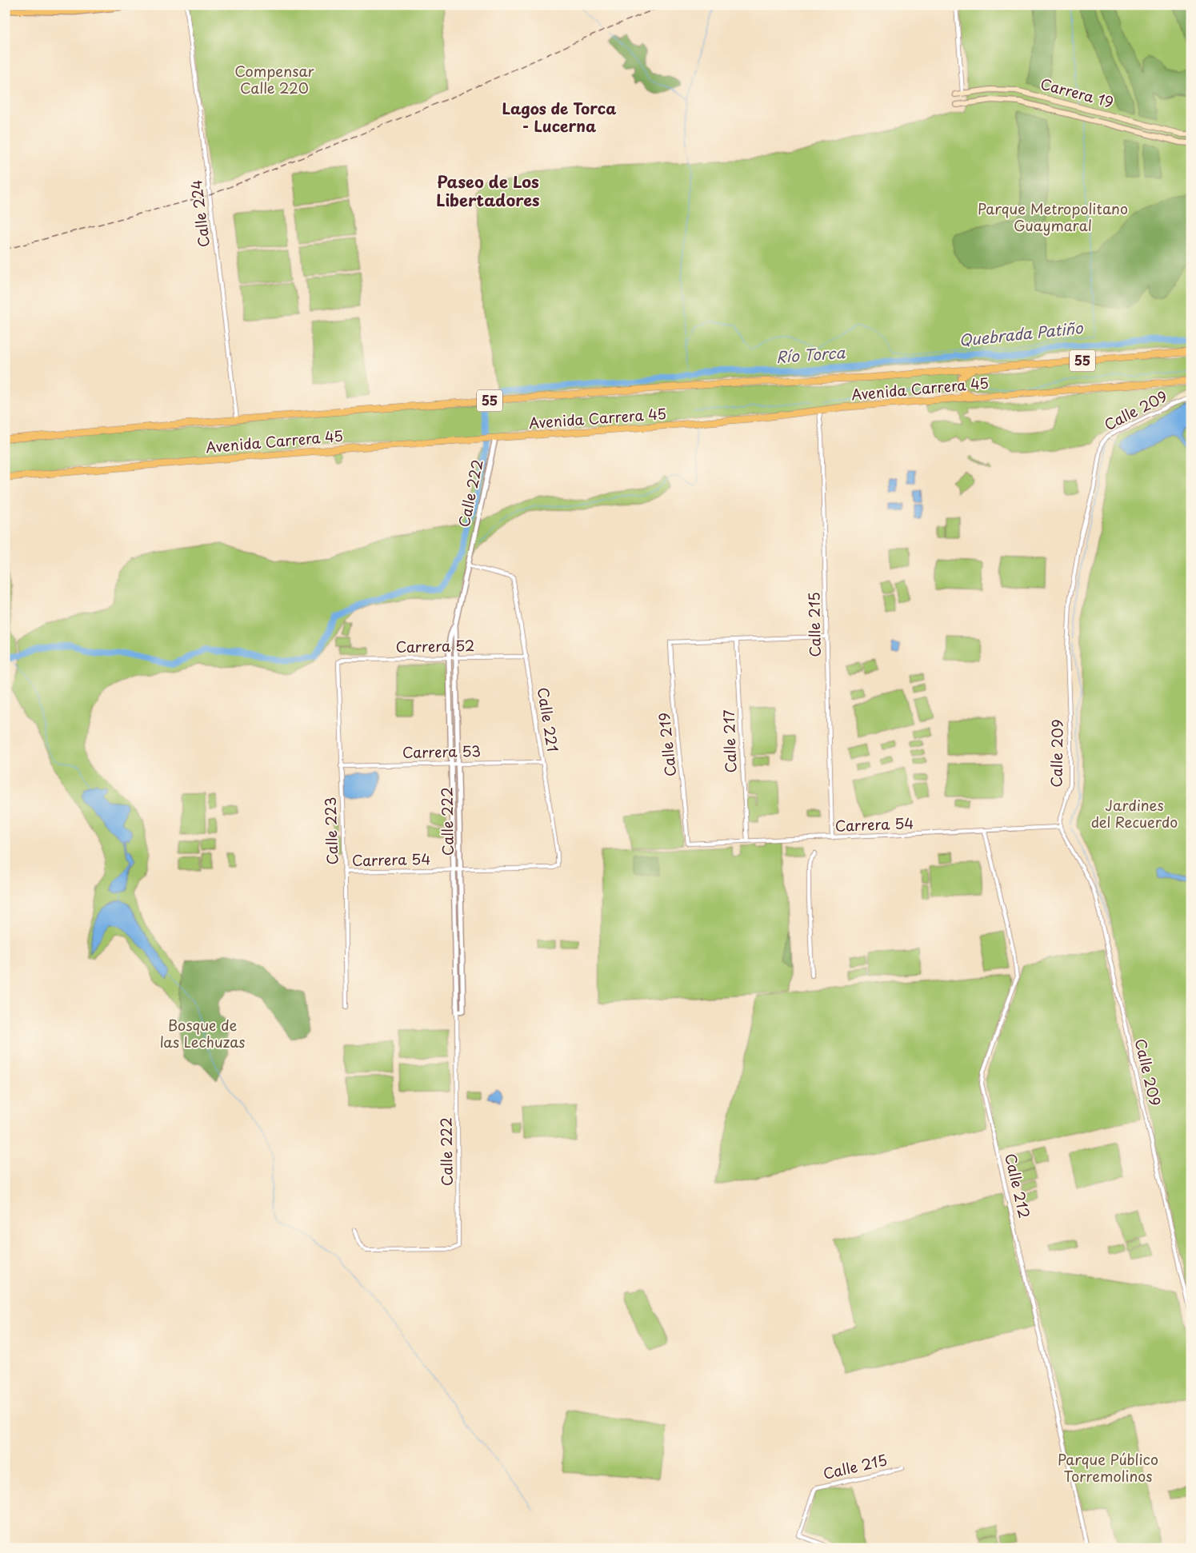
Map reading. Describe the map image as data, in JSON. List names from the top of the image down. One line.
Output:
{"streets":{"highway":["55","Avenida Carrera 45"],"main road":["Carrera 19"],"street":["Calle 224","Calle 209","Calle 222","Calle 215","Carrera 52","Calle 221","Calle 217","Calle 219","Carrera 53","Carrera 54","Calle 223","Calle 212"]},"crossings":[["Calle 224","Avenida Carrera 45"],["Avenida Carrera 45","Calle 222"],["Avenida Carrera 45","Calle 215"],["Calle 209","Carrera 54"],["Calle 222","Carrera 52"],["Calle 222","Calle 221"],["Calle 222","Carrera 53"],["Calle 222","Carrera 54"],["Calle 215","Carrera 54"],["Carrera 52","Calle 221"],["Carrera 52","Calle 223"],["Calle 221","Carrera 53"],["Calle 221","Carrera 54"],["Calle 217","Calle 219"],["Calle 217","Carrera 54"],["Calle 219","Carrera 54"],["Carrera 53","Calle 223"],["Carrera 54","Calle 223"],["Carrera 54","Calle 212"]],"districts":["Lagos de Torca - Lucerna","Paseo de Los Libertadores"],"water":["Quebrada Patiño","Río Torca"],"parks":["Compensar Calle 220","Parque Metropolitano Guaymaral","Jardines del Recuerdo","Bosque de las Lechuzas","Parque Público Torremolinos"]}
